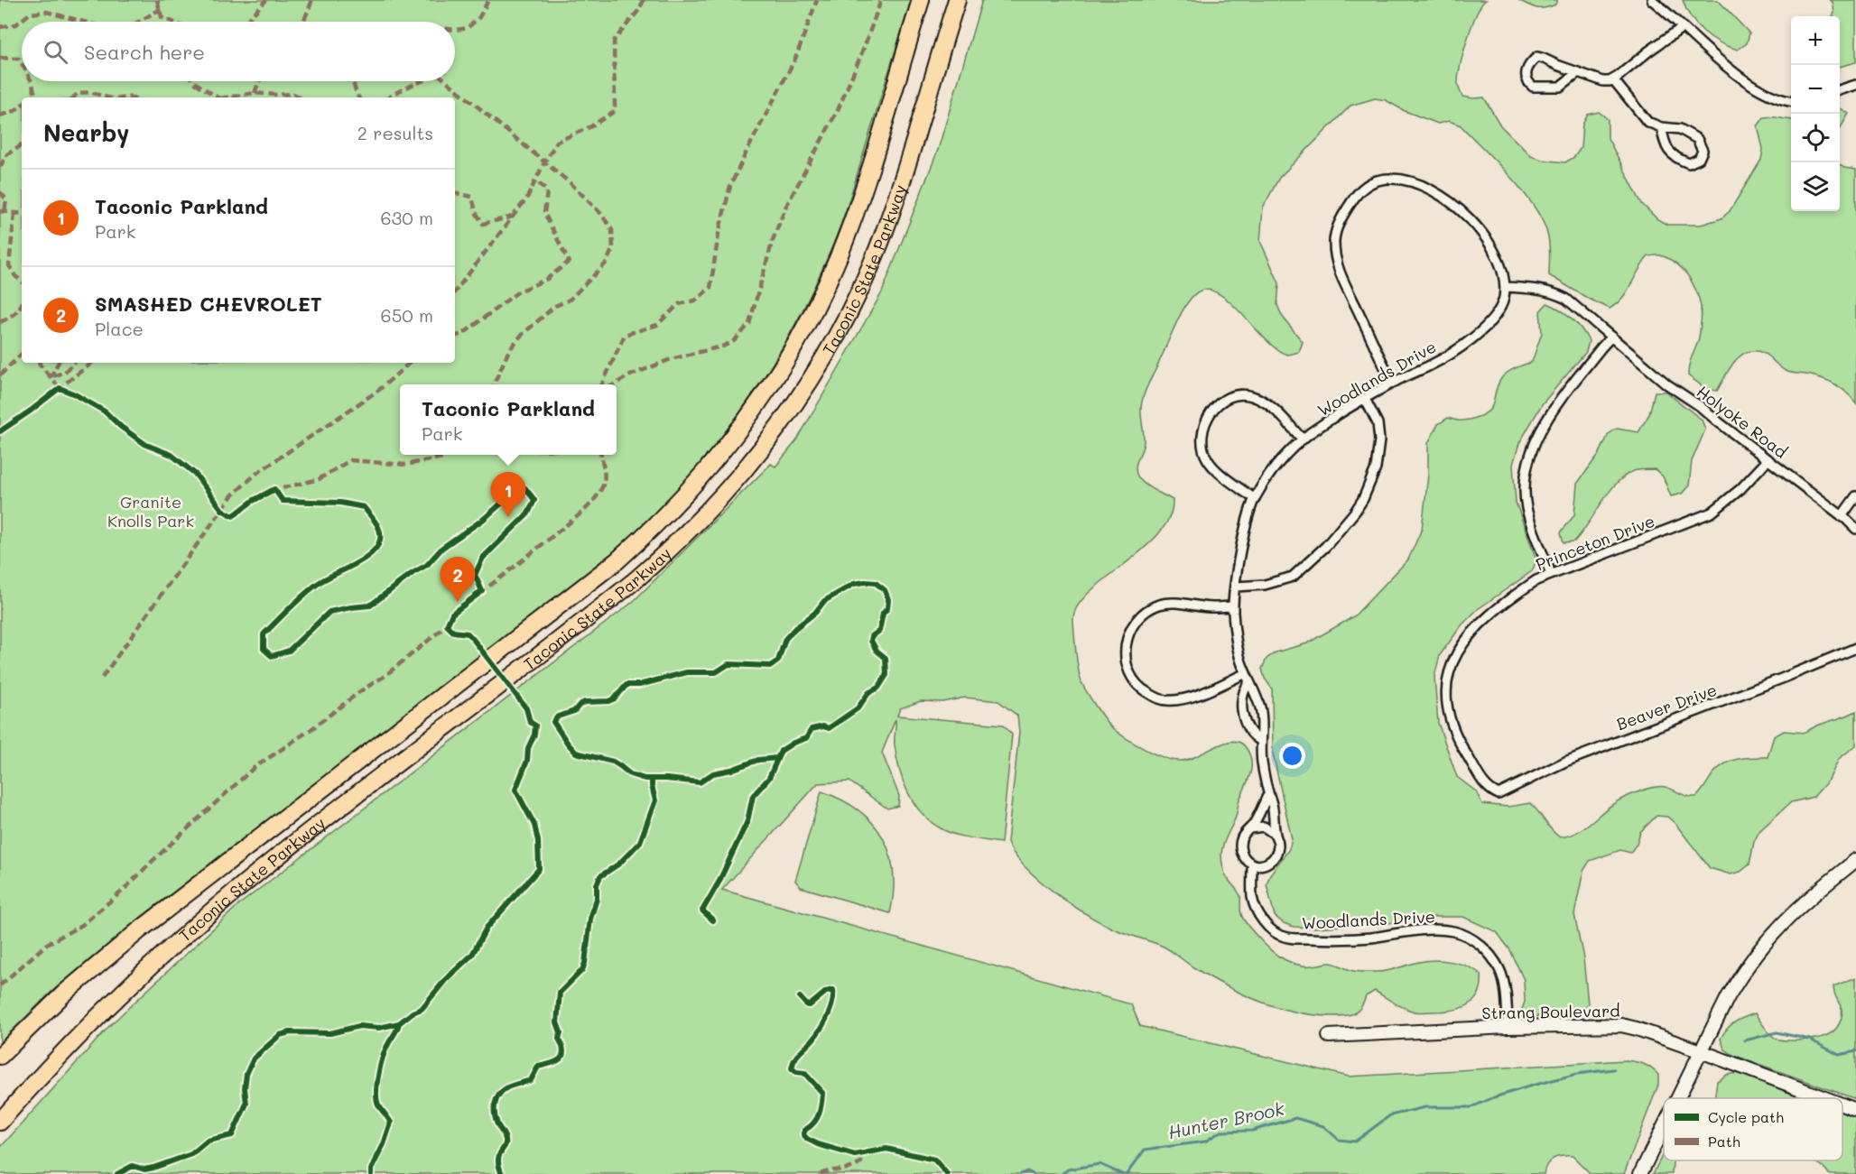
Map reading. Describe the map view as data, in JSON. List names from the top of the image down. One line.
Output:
{"streets":{"highway":["Taconic State Parkway"],"street":["Woodlands Drive","Holyoke Road","Princeton Drive","Beaver Drive","Strang Boulevard"]},"crossings":[["Woodlands Drive","Holyoke Road"],["Woodlands Drive","Strang Boulevard"],["Holyoke Road","Princeton Drive"],["Princeton Drive","Beaver Drive"]],"water":["Hunter Brook"],"parks":["Granite Knolls Park"],"legend":["Cycle path","Path"],"page":{"map_buttons":["+","−"],"search":"Search here","heading":["Nearby","2 results"],"list":[{"mark":"1","name":"Taconic Parkland","note":"Park","value":"630 m"},{"mark":"2","name":"SMASHED CHEVROLET","note":"Place","value":"650 m"}],"popup":["Taconic Parkland","Park"],"pins":["1","2"]}}
